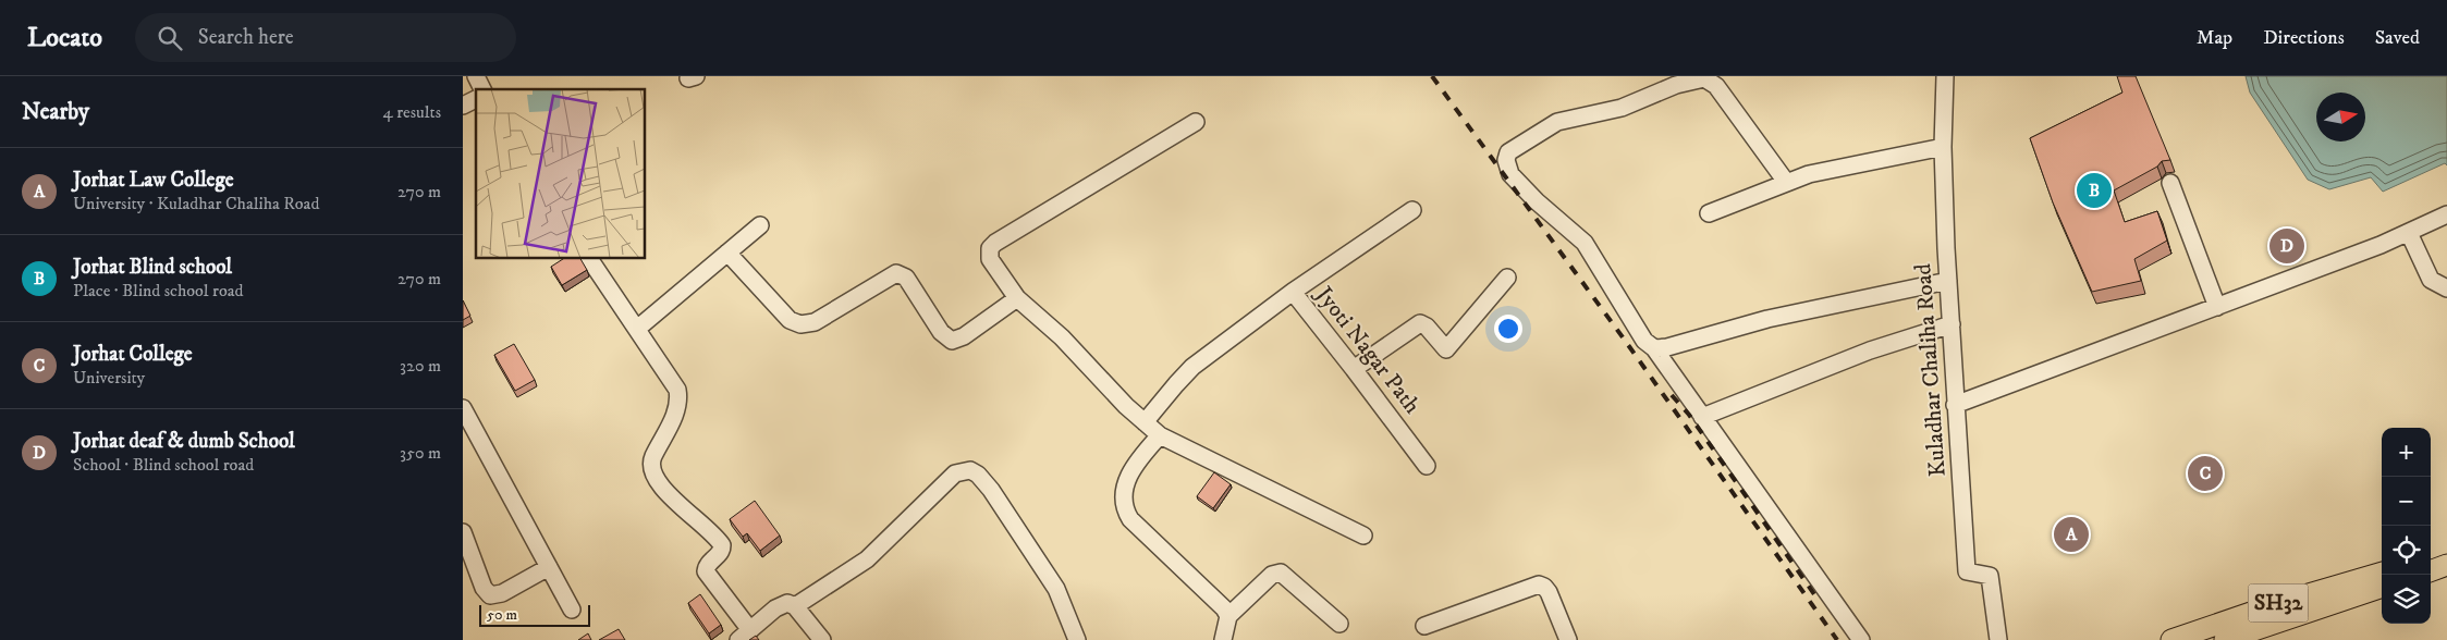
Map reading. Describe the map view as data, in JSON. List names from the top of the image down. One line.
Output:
{"streets":{"main road":["SH32"],"street":["Jyoti Nagar Path","Kuladhar Chaliha Road"]},"scale_bar":"50 m","north":"right","page":{"header":"Locato","search":"Search here","nav":["Map","Directions","Saved"],"heading":["Nearby","4 results"],"list":[{"mark":"A","name":"Jorhat Law College","note":"University · Kuladhar Chaliha Road","value":"270 m"},{"mark":"B","name":"Jorhat Blind school","note":"Place · Blind school road","value":"270 m"},{"mark":"C","name":"Jorhat College","note":"University","value":"320 m"},{"mark":"D","name":"Jorhat deaf & dumb School","note":"School · Blind school road","value":"350 m"}],"pins":["B","D","C","A"],"map_buttons":["+","−"],"scale":"50 m"}}
